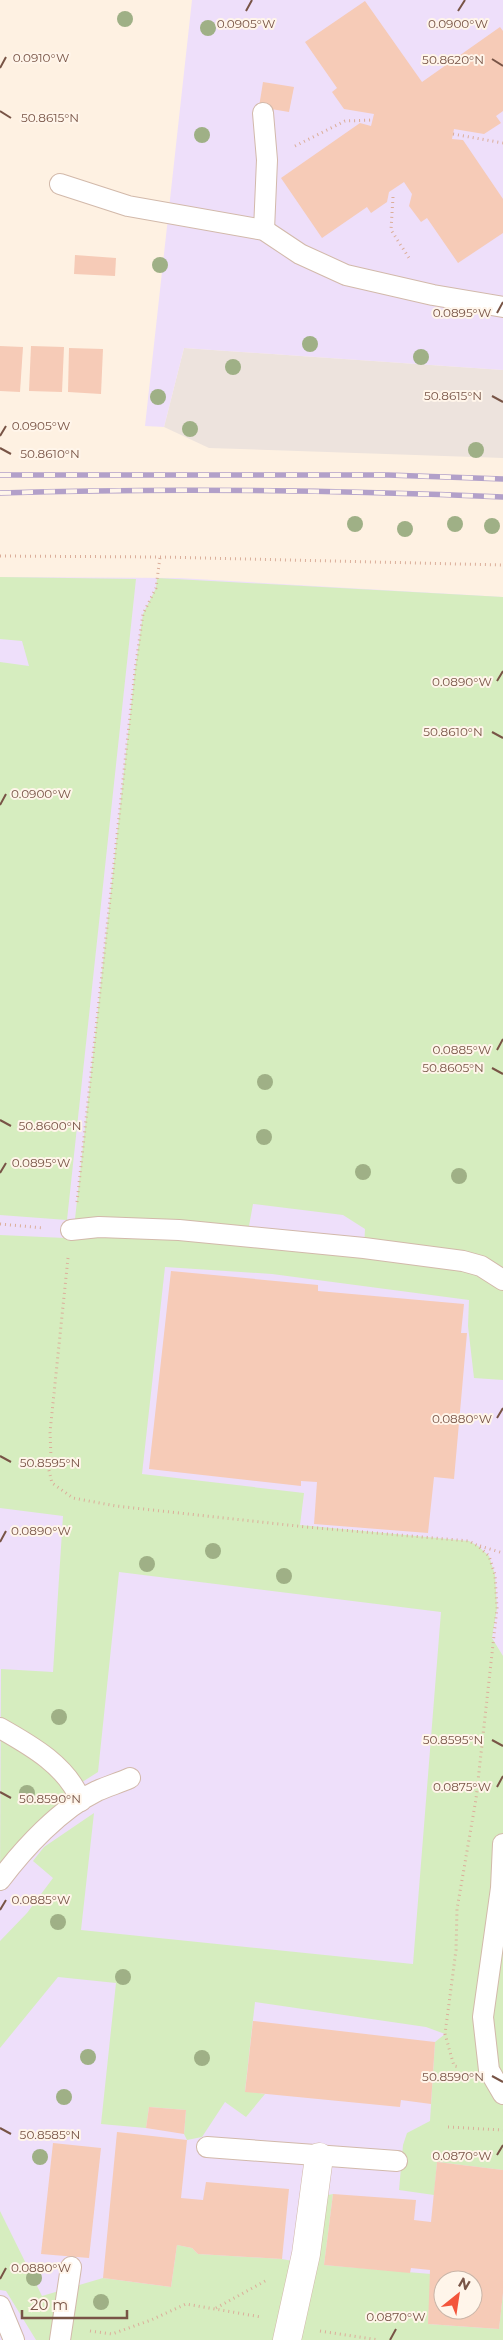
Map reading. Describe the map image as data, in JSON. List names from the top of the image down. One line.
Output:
{"scale_bar":"20 m","north":"top right","coordinates":["0.0905°W","0.0900°W","0.0910°W","50.8620°N","50.8615°N","0.0895°W","50.8610°N","0.0890°W","0.0885°W","50.8605°N","50.8600°N","0.0880°W","50.8595°N","0.0875°W","50.8590°N","50.8585°N","0.0870°W"]}
